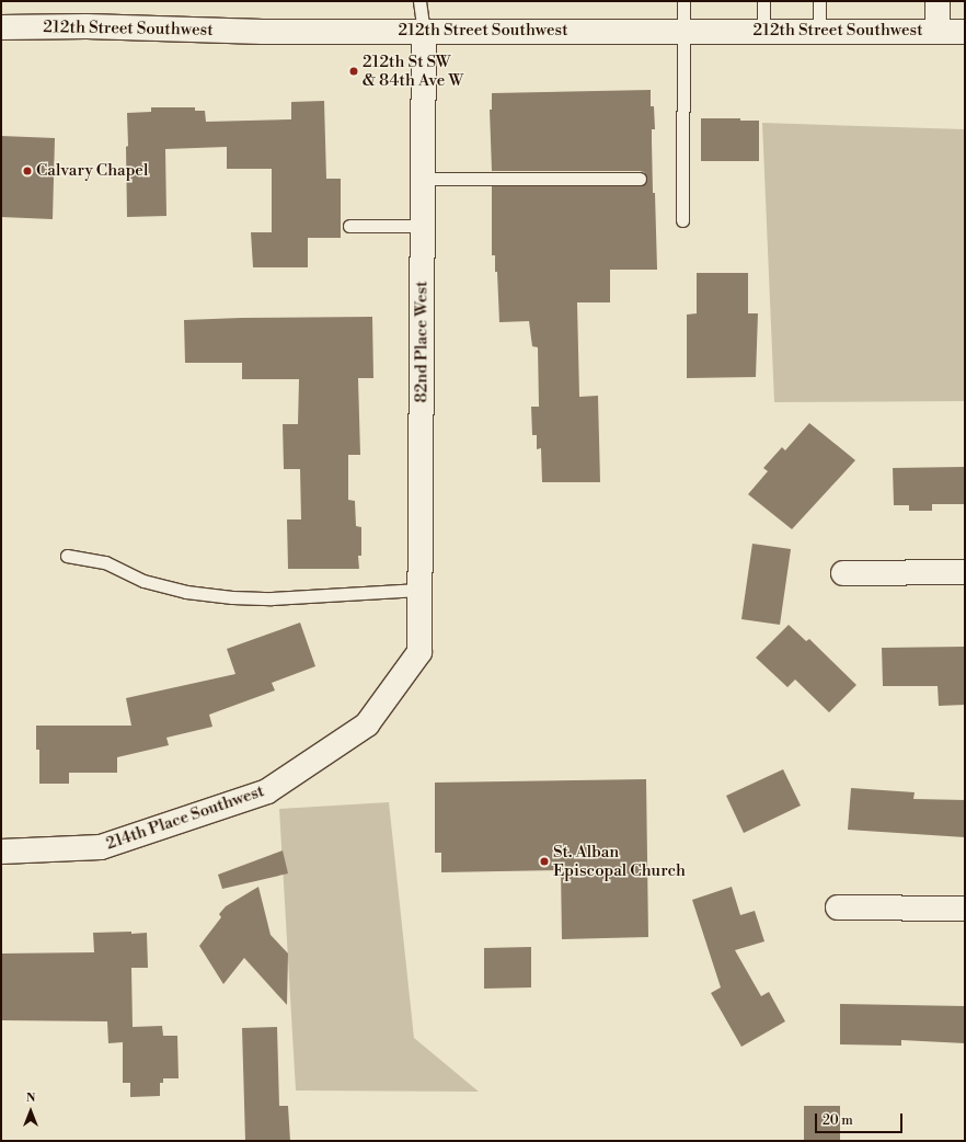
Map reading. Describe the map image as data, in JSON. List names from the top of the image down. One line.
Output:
{"streets":{"street":["212th Street Southwest","82nd Place West","214th Place Southwest"]},"crossings":[["212th Street Southwest","82nd Place West"],["82nd Place West","214th Place Southwest"]],"places":["212th St SW & 84th Ave W","Calvary Chapel","St. Alban Episcopal Church"],"scale_bar":"20 m","north":"top"}
